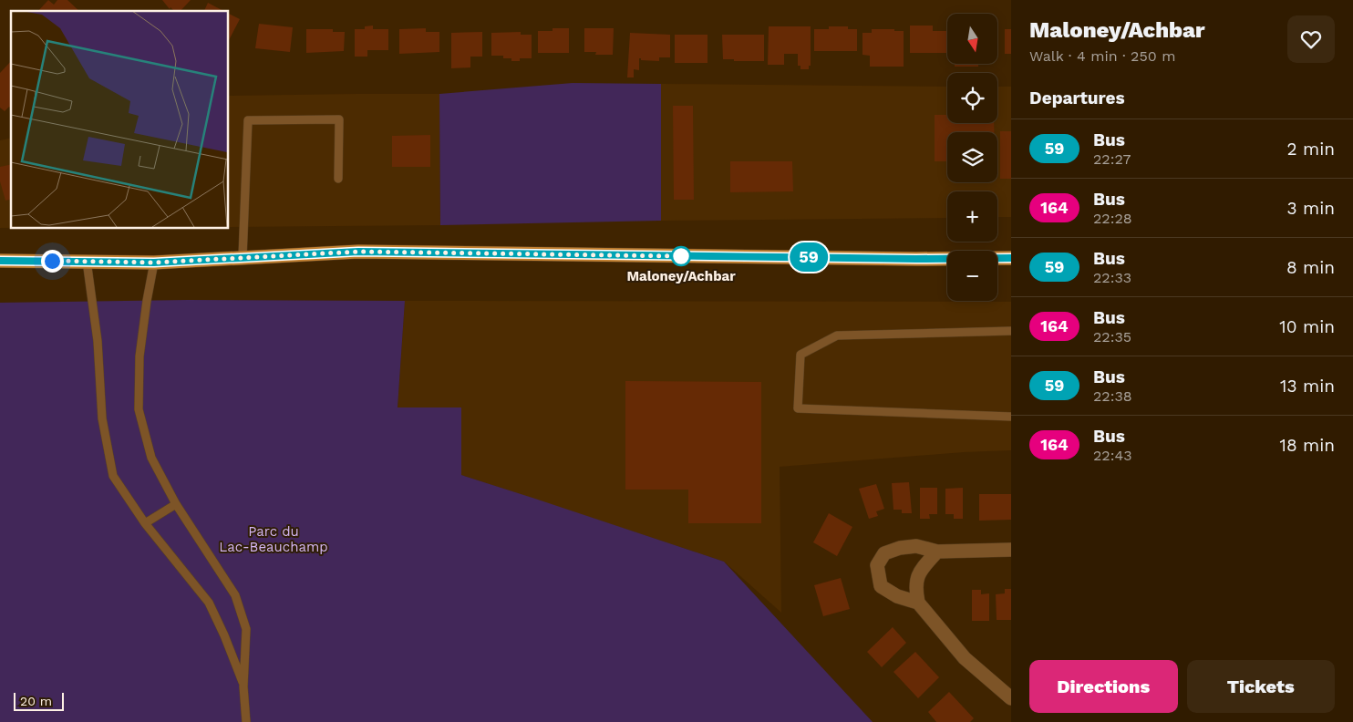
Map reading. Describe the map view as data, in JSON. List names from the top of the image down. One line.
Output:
{"parks":["Parc du Lac-Beauchamp"],"places":["Maloney/Achbar"],"lines":["bus line 59"],"scale_bar":"20 m","north":"bottom","page":{"on_map":"59","heading":[["Maloney/Achbar","Walk · 4 min · 250 m"],"Departures"],"map_buttons":["+","−"],"list":[{"mark":"59","name":"Bus","note":"22:27","value":"2 min"},{"mark":"164","name":"Bus","note":"22:28","value":"3 min"},{"mark":"59","name":"Bus","note":"22:33","value":"8 min"},{"mark":"164","name":"Bus","note":"22:35","value":"10 min"},{"mark":"59","name":"Bus","note":"22:38","value":"13 min"},{"mark":"164","name":"Bus","note":"22:43","value":"18 min"}],"buttons":["Directions","Tickets"],"scale":"20 m"}}
